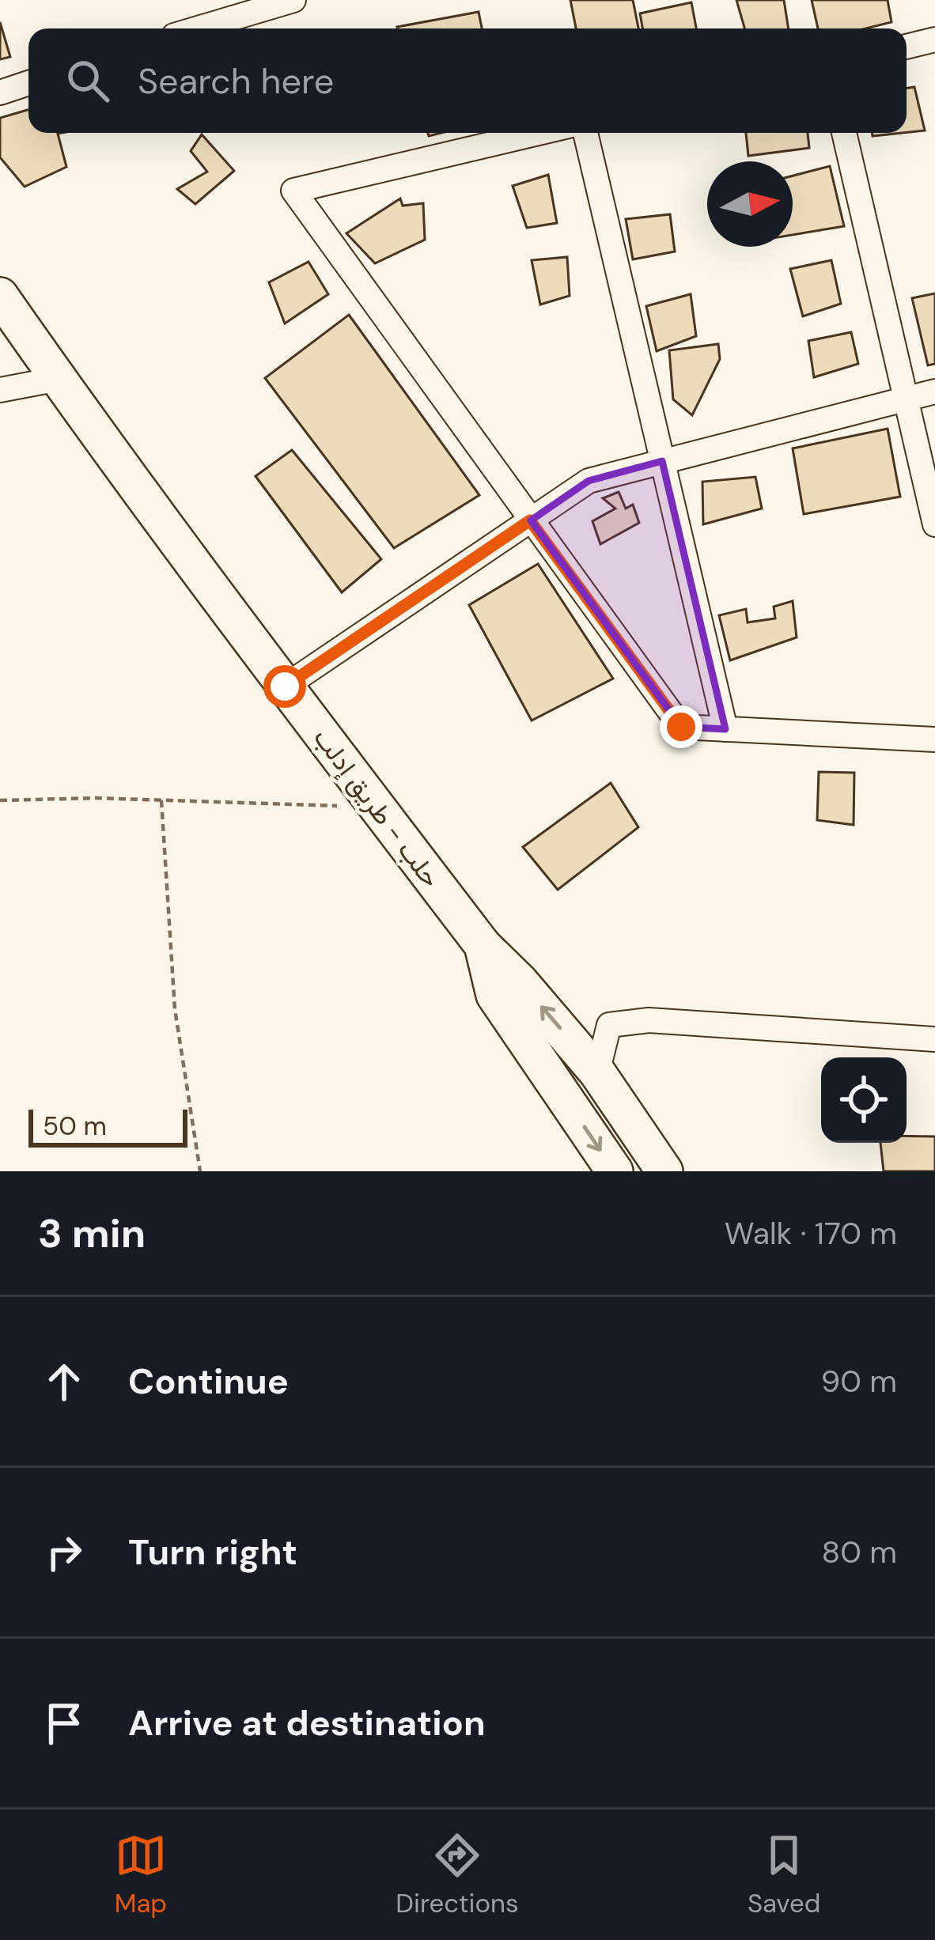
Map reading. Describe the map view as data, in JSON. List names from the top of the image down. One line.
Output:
{"streets":{"highway":["حلب - طريق إدلب"]},"scale_bar":"50 m","north":"right","page":{"search":"Search here","scale":"50 m","heading":["3 min","Walk · 170 m"],"list":[["Continue","90 m"],["Turn right","80 m"],"Arrive at destination"],"nav":["Map","Directions","Saved"]}}
